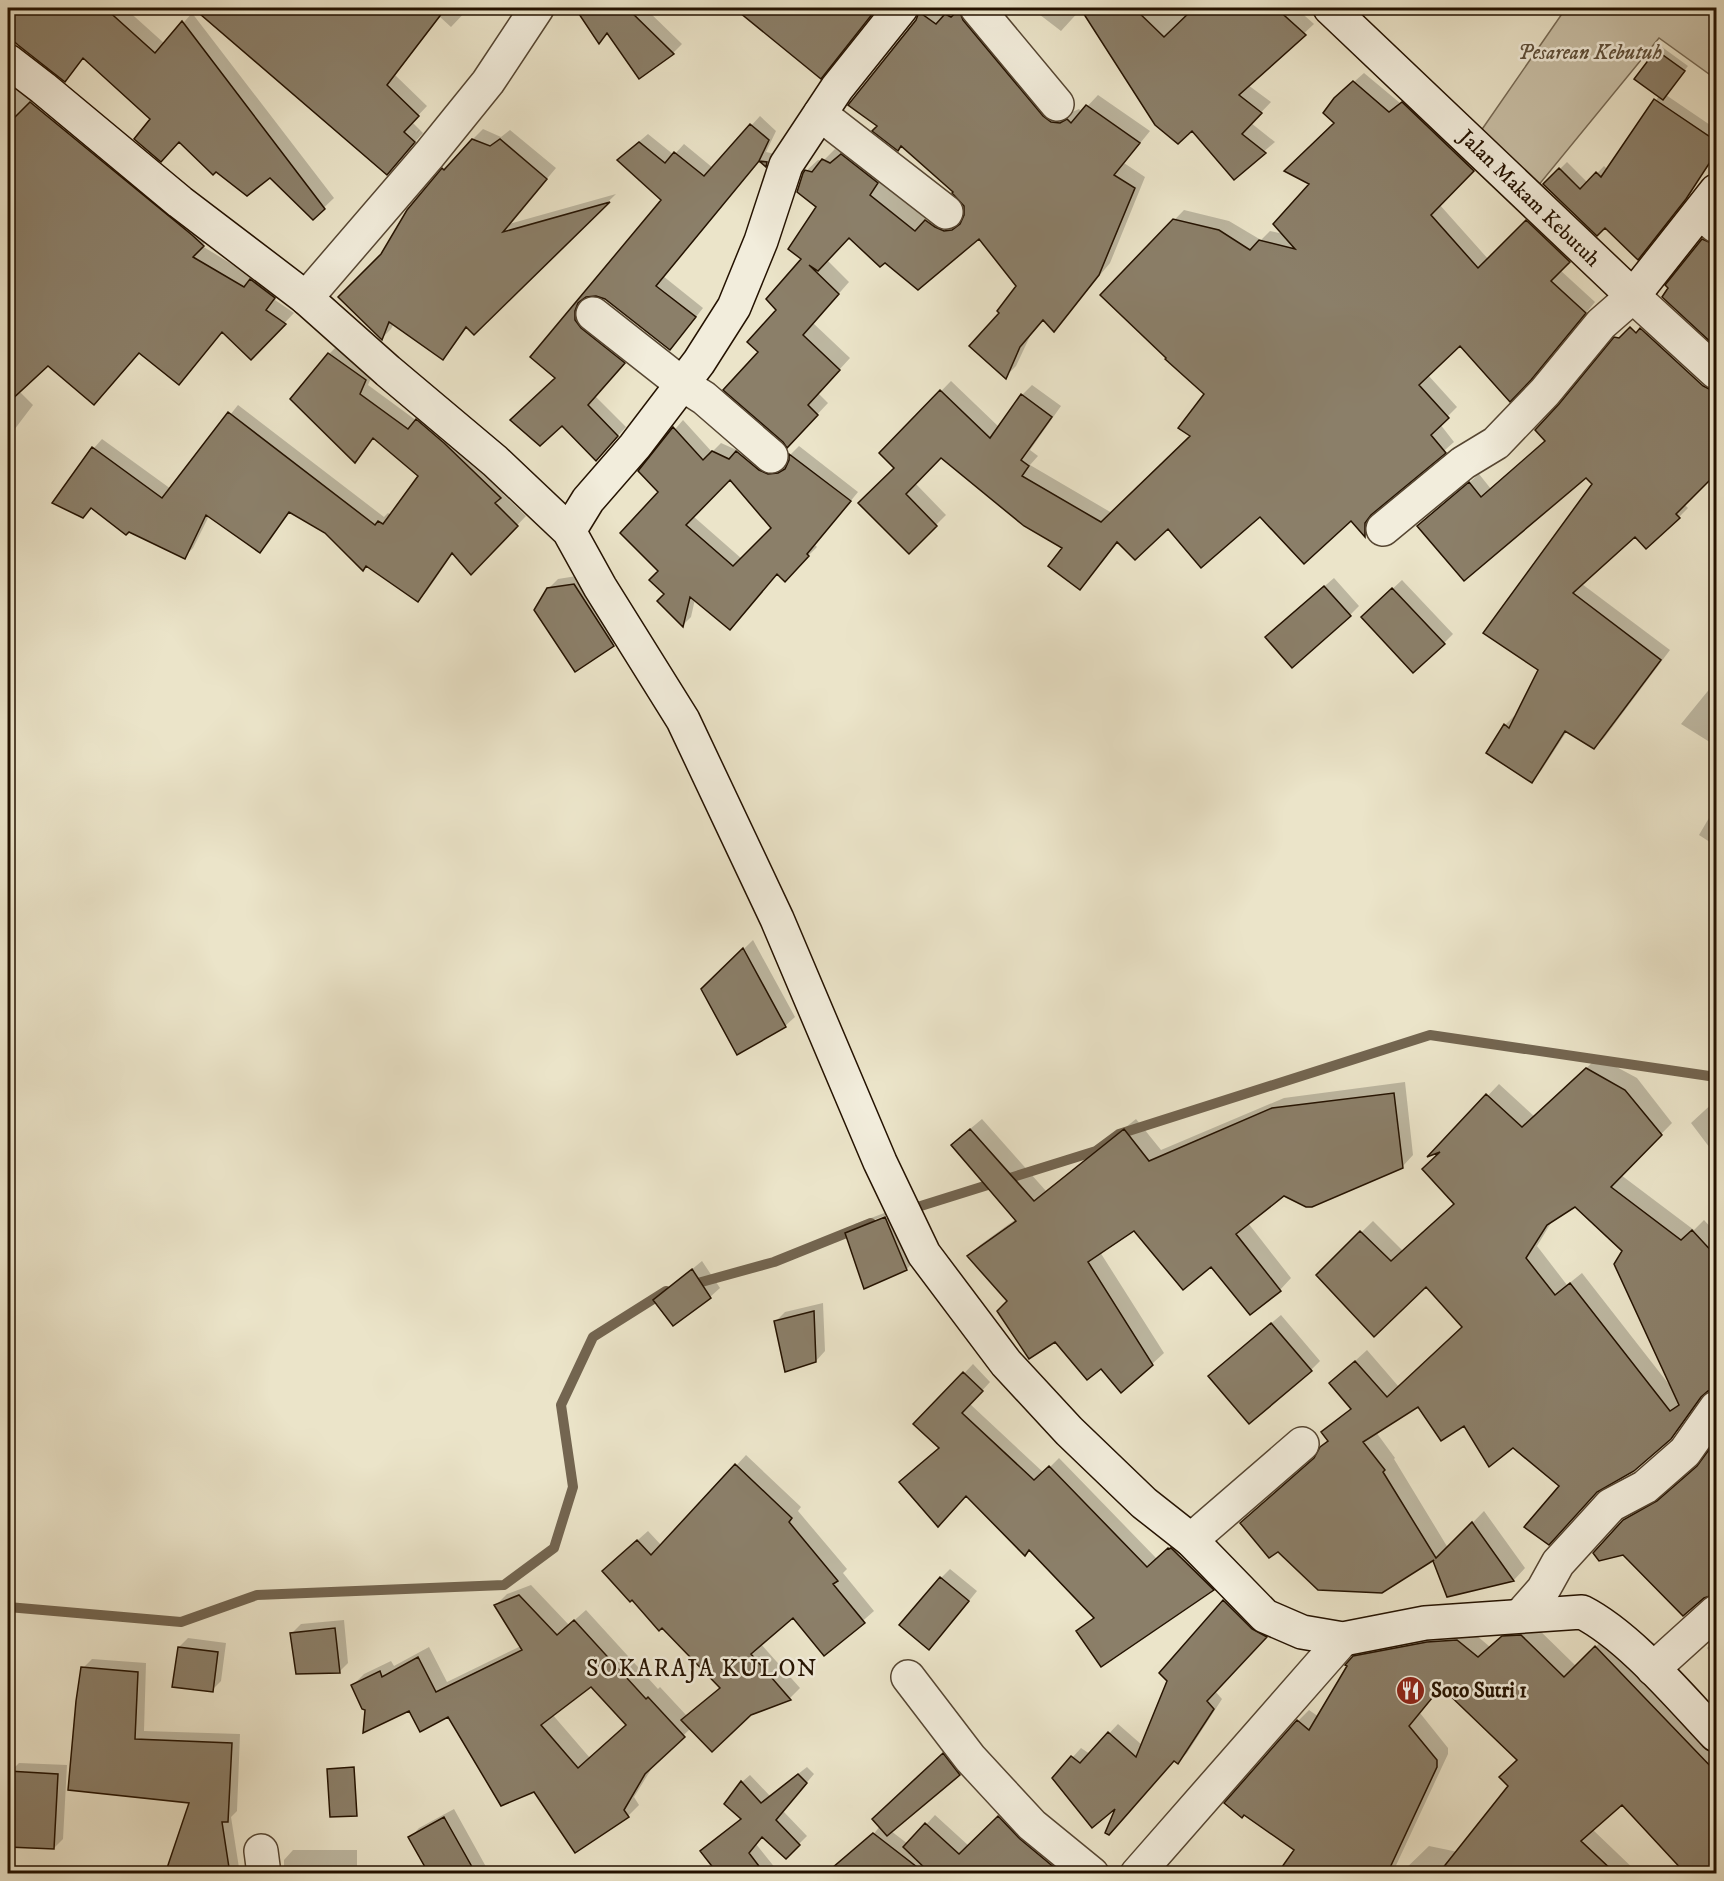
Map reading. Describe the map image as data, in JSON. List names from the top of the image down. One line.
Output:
{"streets":{"street":["Jalan Makam Kebutuh"]},"districts":["SOKARAJA KULON"],"parks":["Pesarean Kebutuh"],"places":{"restaurant":["Soto Sutri 1"]}}
